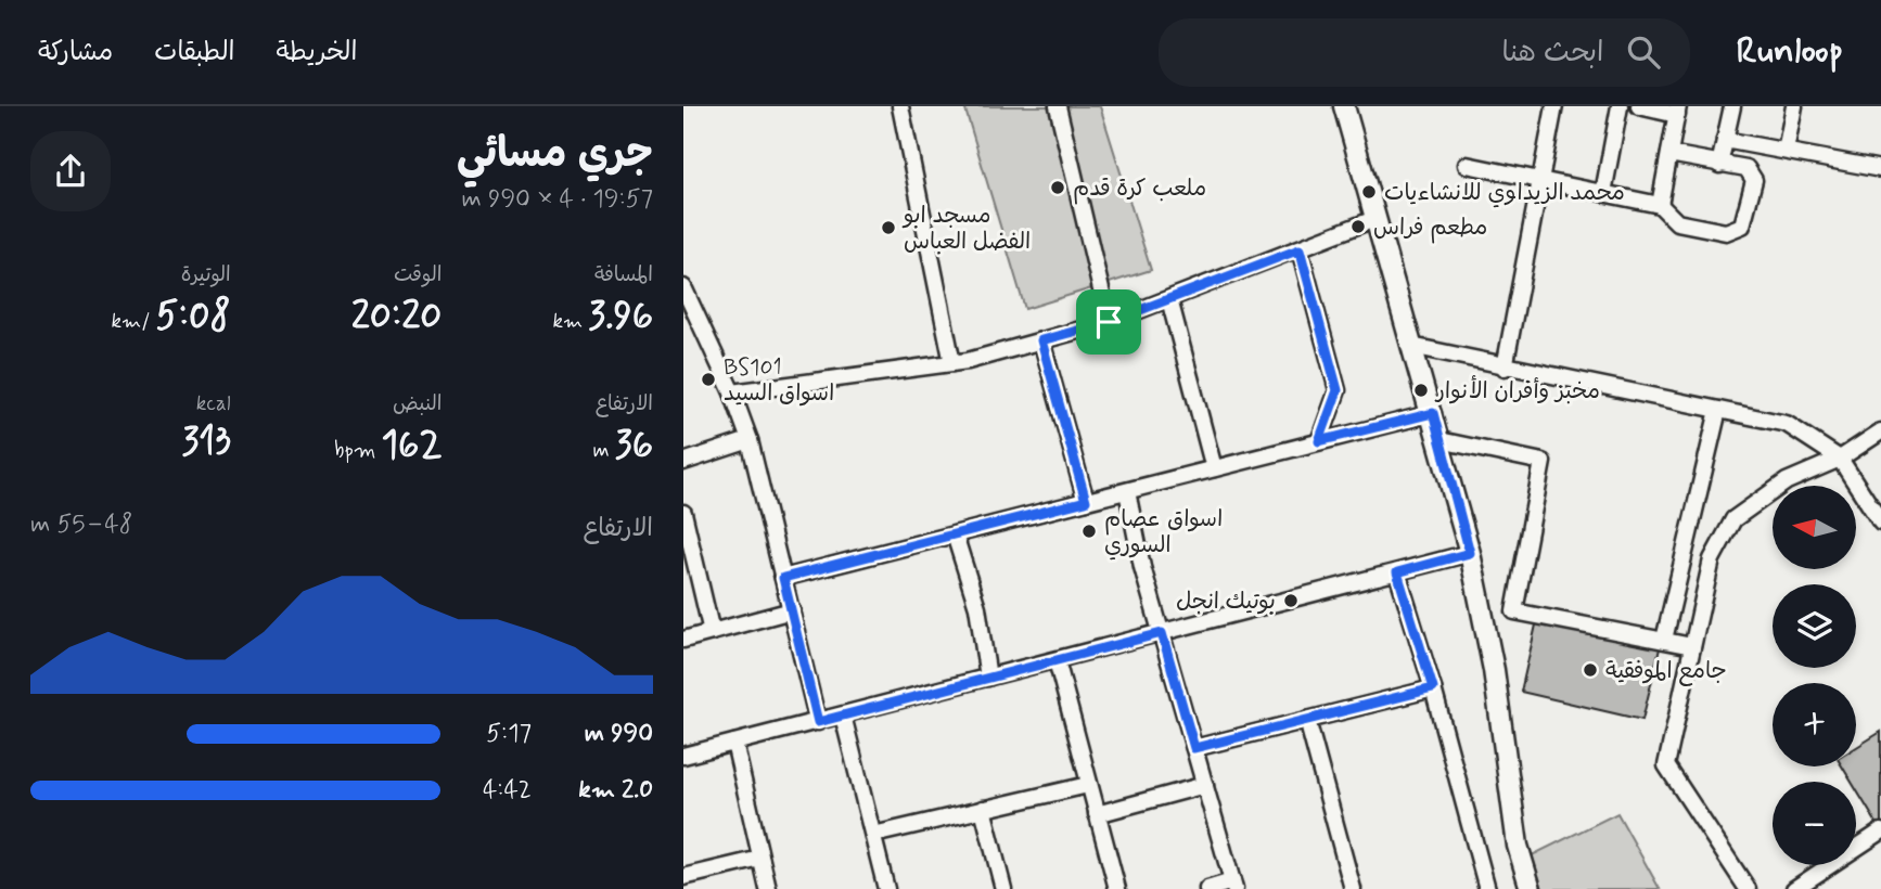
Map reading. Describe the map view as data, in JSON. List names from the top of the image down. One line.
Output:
{"places":["ملعب كرة قدم","محمد الزيداوي للانشاءيات","مطعم فراس","مسجد ابو الفضل العباس","BS101 اسواق السيد","مخبز وأفران الأنوار","اسواق عصام السوري","بوتيك انجل","جامع الموفقية"],"north":"left","page":{"header":"Runloop","search":"ابحث هنا","nav":["الخريطة","الطبقات","مشاركة"],"heading":["جري مسائي","19:57 · 4 × 990 m"],"stats":[["المسافة","3.96 km"],["الوقت","20:20"],["الوتيرة","5:08 /km"],["الارتفاع","36 m"],["النبض","162 bpm"],["kcal","313"]],"map_buttons":["+","−"],"chart":["الارتفاع","48–55 m"],"list":[{"name":"990 m","note":"5:17"},{"name":"2.0 km","note":"4:42"}]}}
